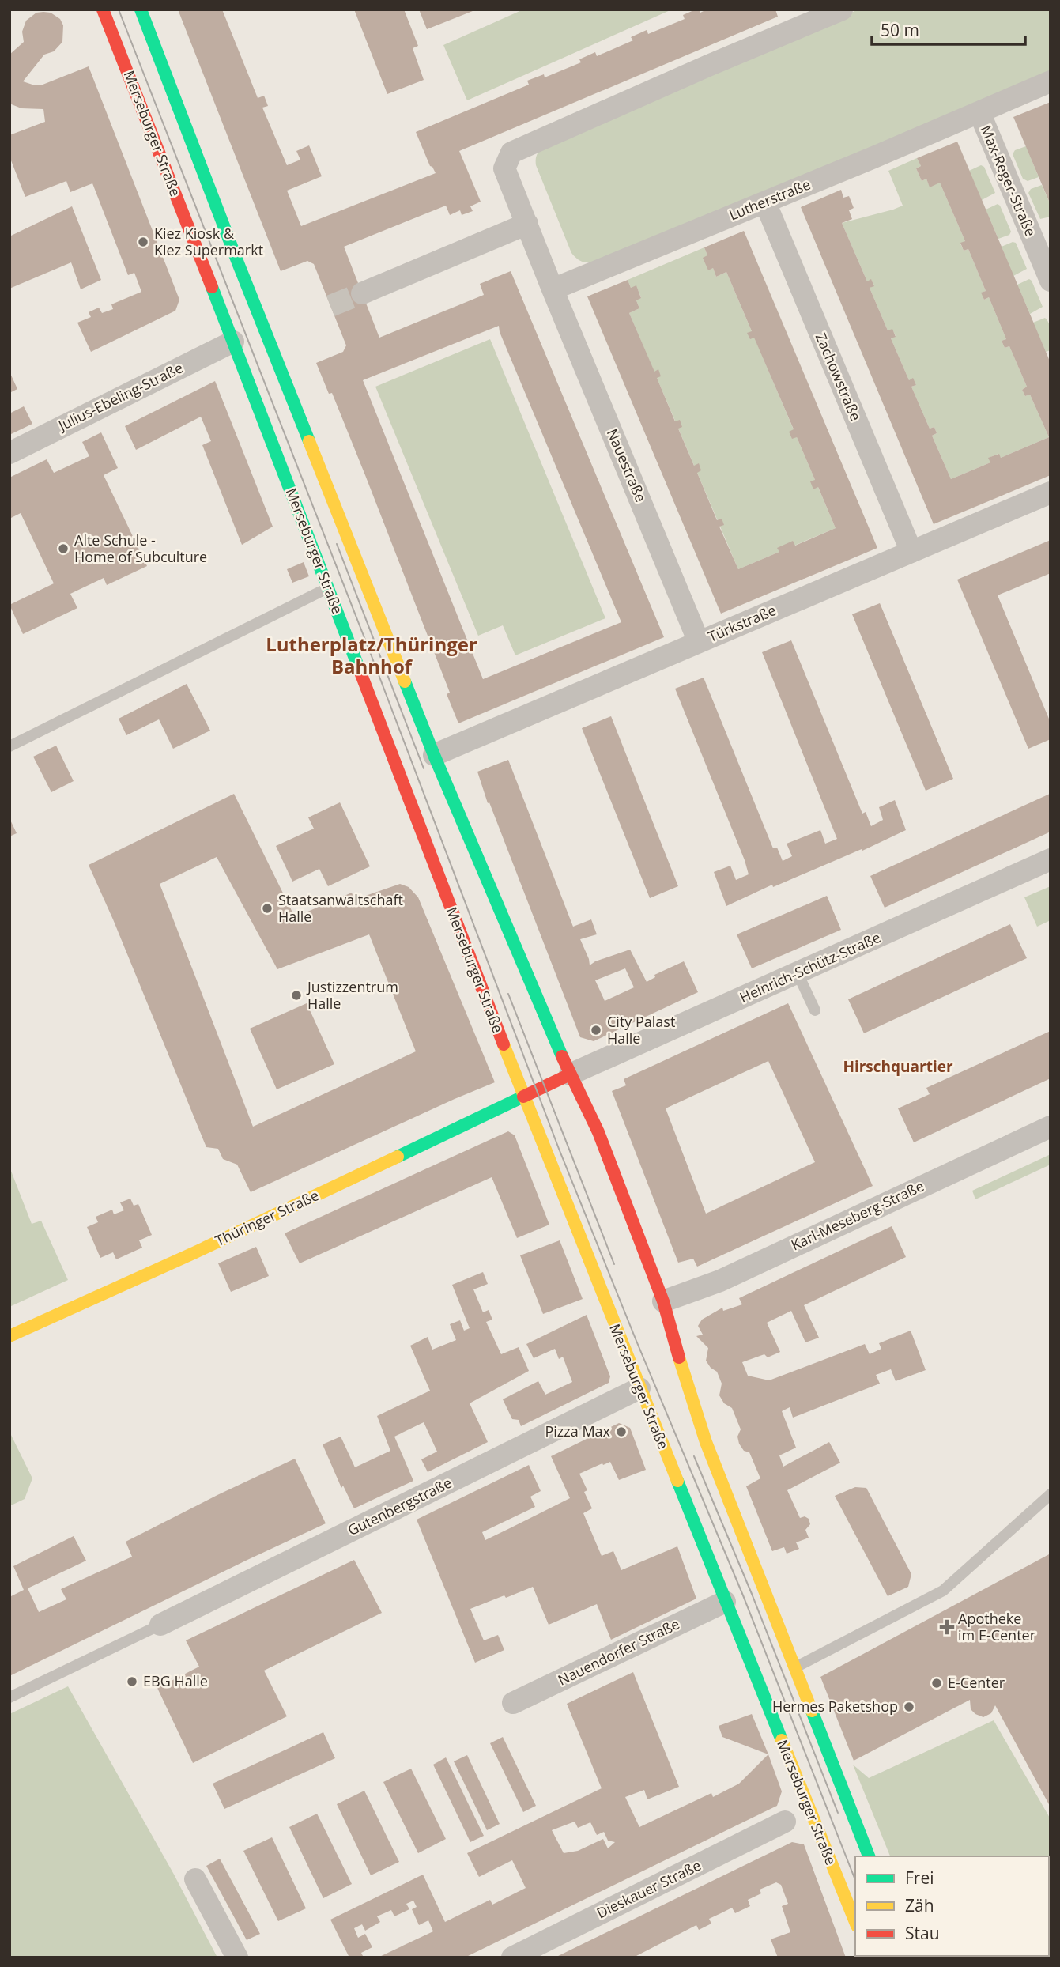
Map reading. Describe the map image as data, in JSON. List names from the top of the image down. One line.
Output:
{"streets":{"main road":["Merseburger Straße","Thüringer Straße"],"street":["Max-Reger-Straße","Lutherstraße","Zachowstraße","Julius-Ebeling-Straße","Nauestraße","Türkstraße","Heinrich-Schütz-Straße","Karl-Meseberg-Straße","Gutenbergstraße","Nauendorfer Straße","Dieskauer Straße"]},"crossings":[["Merseburger Straße","Julius-Ebeling-Straße"],["Merseburger Straße","Thüringer Straße"],["Merseburger Straße","Gutenbergstraße"],["Merseburger Straße","Nauendorfer Straße"],["Max-Reger-Straße","Lutherstraße"],["Lutherstraße","Zachowstraße"],["Lutherstraße","Nauestraße"],["Zachowstraße","Türkstraße"],["Nauestraße","Türkstraße"],["Heinrich-Schütz-Straße","Thüringer Straße"]],"districts":["Lutherplatz/Thüringer Bahnhof","Hirschquartier"],"places":{"other":["Kiez Kiosk & Kiez Supermarkt","Alte Schule - Home of Subculture","Staatsanwaltschaft Halle","Justizzentrum Halle","City Palast Halle","Pizza Max","EBG Halle","E-Center","Hermes Paketshop"],"health":["Apotheke im E-Center"]},"legend":["Frei","Zäh","Stau"],"scale_bar":"50 m"}
